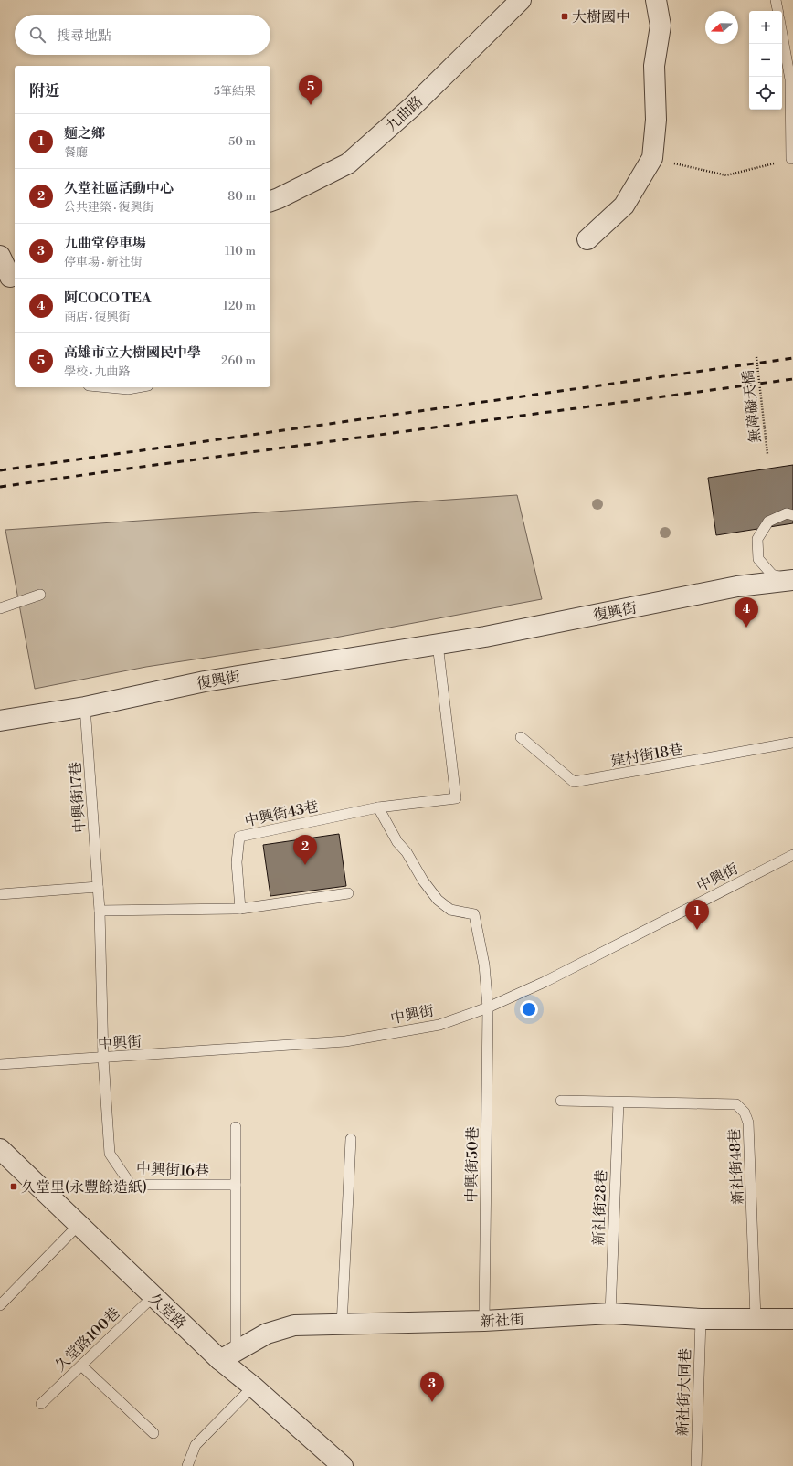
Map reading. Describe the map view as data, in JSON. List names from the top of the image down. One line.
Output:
{"streets":{"street":["九曲路","復興街","久堂路","新社街"],"lane":["建村街18巷","中興街17巷","中興街43巷","中興街","中興街50巷","新社街48巷","中興街16巷","新社街28巷","久堂路100巷","新社街大同巷"],"path":["無障礙天橋"]},"crossings":[["復興街","中興街17巷"],["中興街17巷","中興街"],["中興街17巷","中興街16巷"],["中興街43巷","中興街50巷"],["中興街","中興街50巷"],["中興街","中興街16巷"],["中興街50巷","新社街"],["新社街48巷","新社街28巷"],["新社街48巷","新社街"],["新社街28巷","新社街"],["久堂路","新社街"],["久堂路","久堂路100巷"],["新社街","新社街大同巷"]],"places":{"transit":["大樹國中","久堂里(永豐餘造紙)"]},"north":"left","page":{"map_buttons":["+","−"],"search":"搜尋地點","heading":["附近","5筆結果"],"pins":["5","4","2","1","3"],"list":[{"mark":"1","name":"麵之鄉","note":"餐廳","value":"50 m"},{"mark":"2","name":"久堂社區活動中心","note":"公共建築 · 復興街","value":"80 m"},{"mark":"3","name":"九曲堂停車場","note":"停車場 · 新社街","value":"110 m"},{"mark":"4","name":"阿COCO TEA","note":"商店 · 復興街","value":"120 m"},{"mark":"5","name":"高雄市立大樹國民中學","note":"學校 · 九曲路","value":"260 m"}]}}
